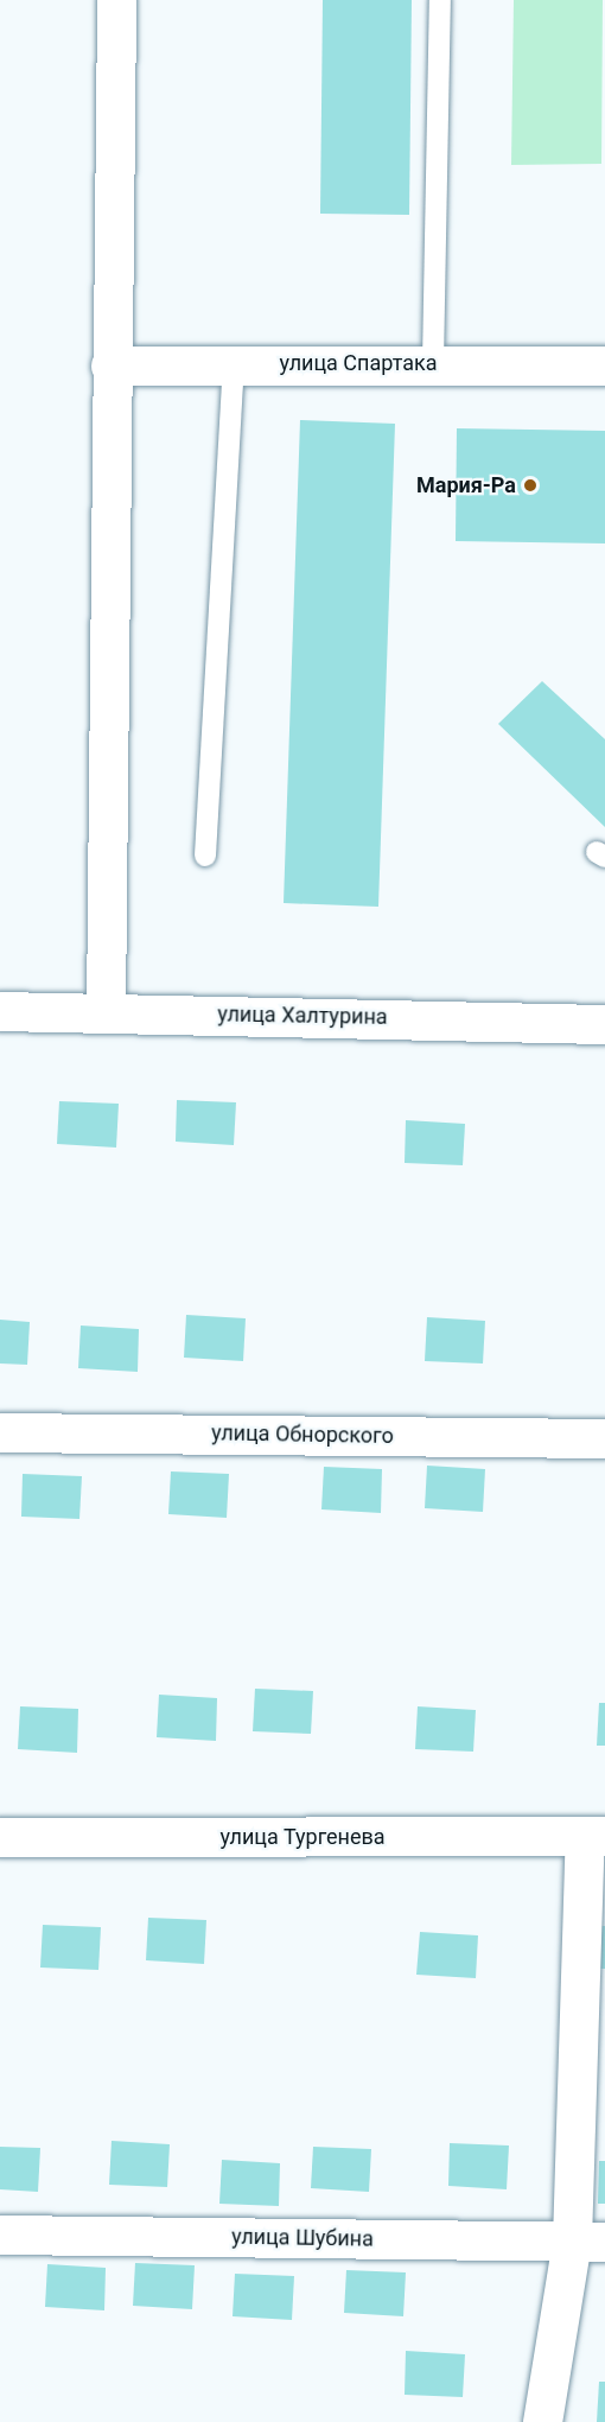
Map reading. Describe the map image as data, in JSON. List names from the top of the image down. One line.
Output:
{"streets":{"street":["улица Спартака","улица Халтурина","улица Обнорского","улица Тургенева","улица Шубина"]},"places":["Мария-Ра"]}
